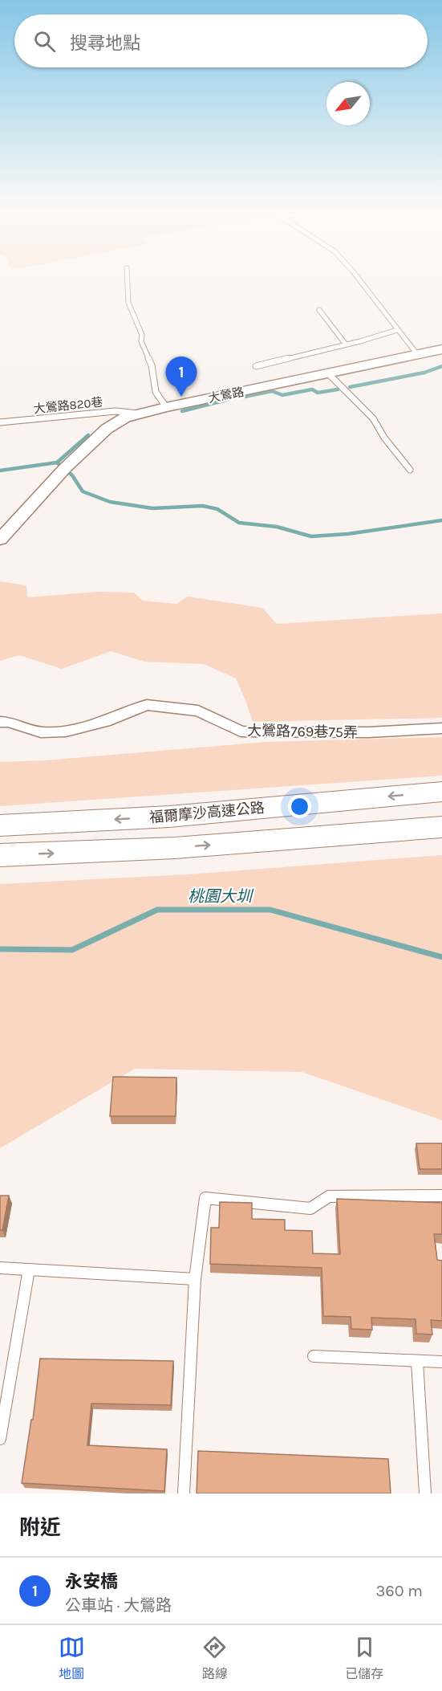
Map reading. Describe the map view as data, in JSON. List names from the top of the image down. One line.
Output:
{"streets":{"highway":["福爾摩沙高速公路"],"street":["大鶯路","大鶯路769巷75弄"],"lane":["大鶯路820巷"]},"crossings":[["大鶯路","大鶯路820巷"]],"water":["桃園大圳"],"north":"bottom left","page":{"search":"搜尋地點","pins":"1","heading":"附近","list":[{"mark":"1","name":"永安橋","note":"公車站 · 大鶯路","value":"360 m"}],"nav":["地圖","路線","已儲存"]}}
